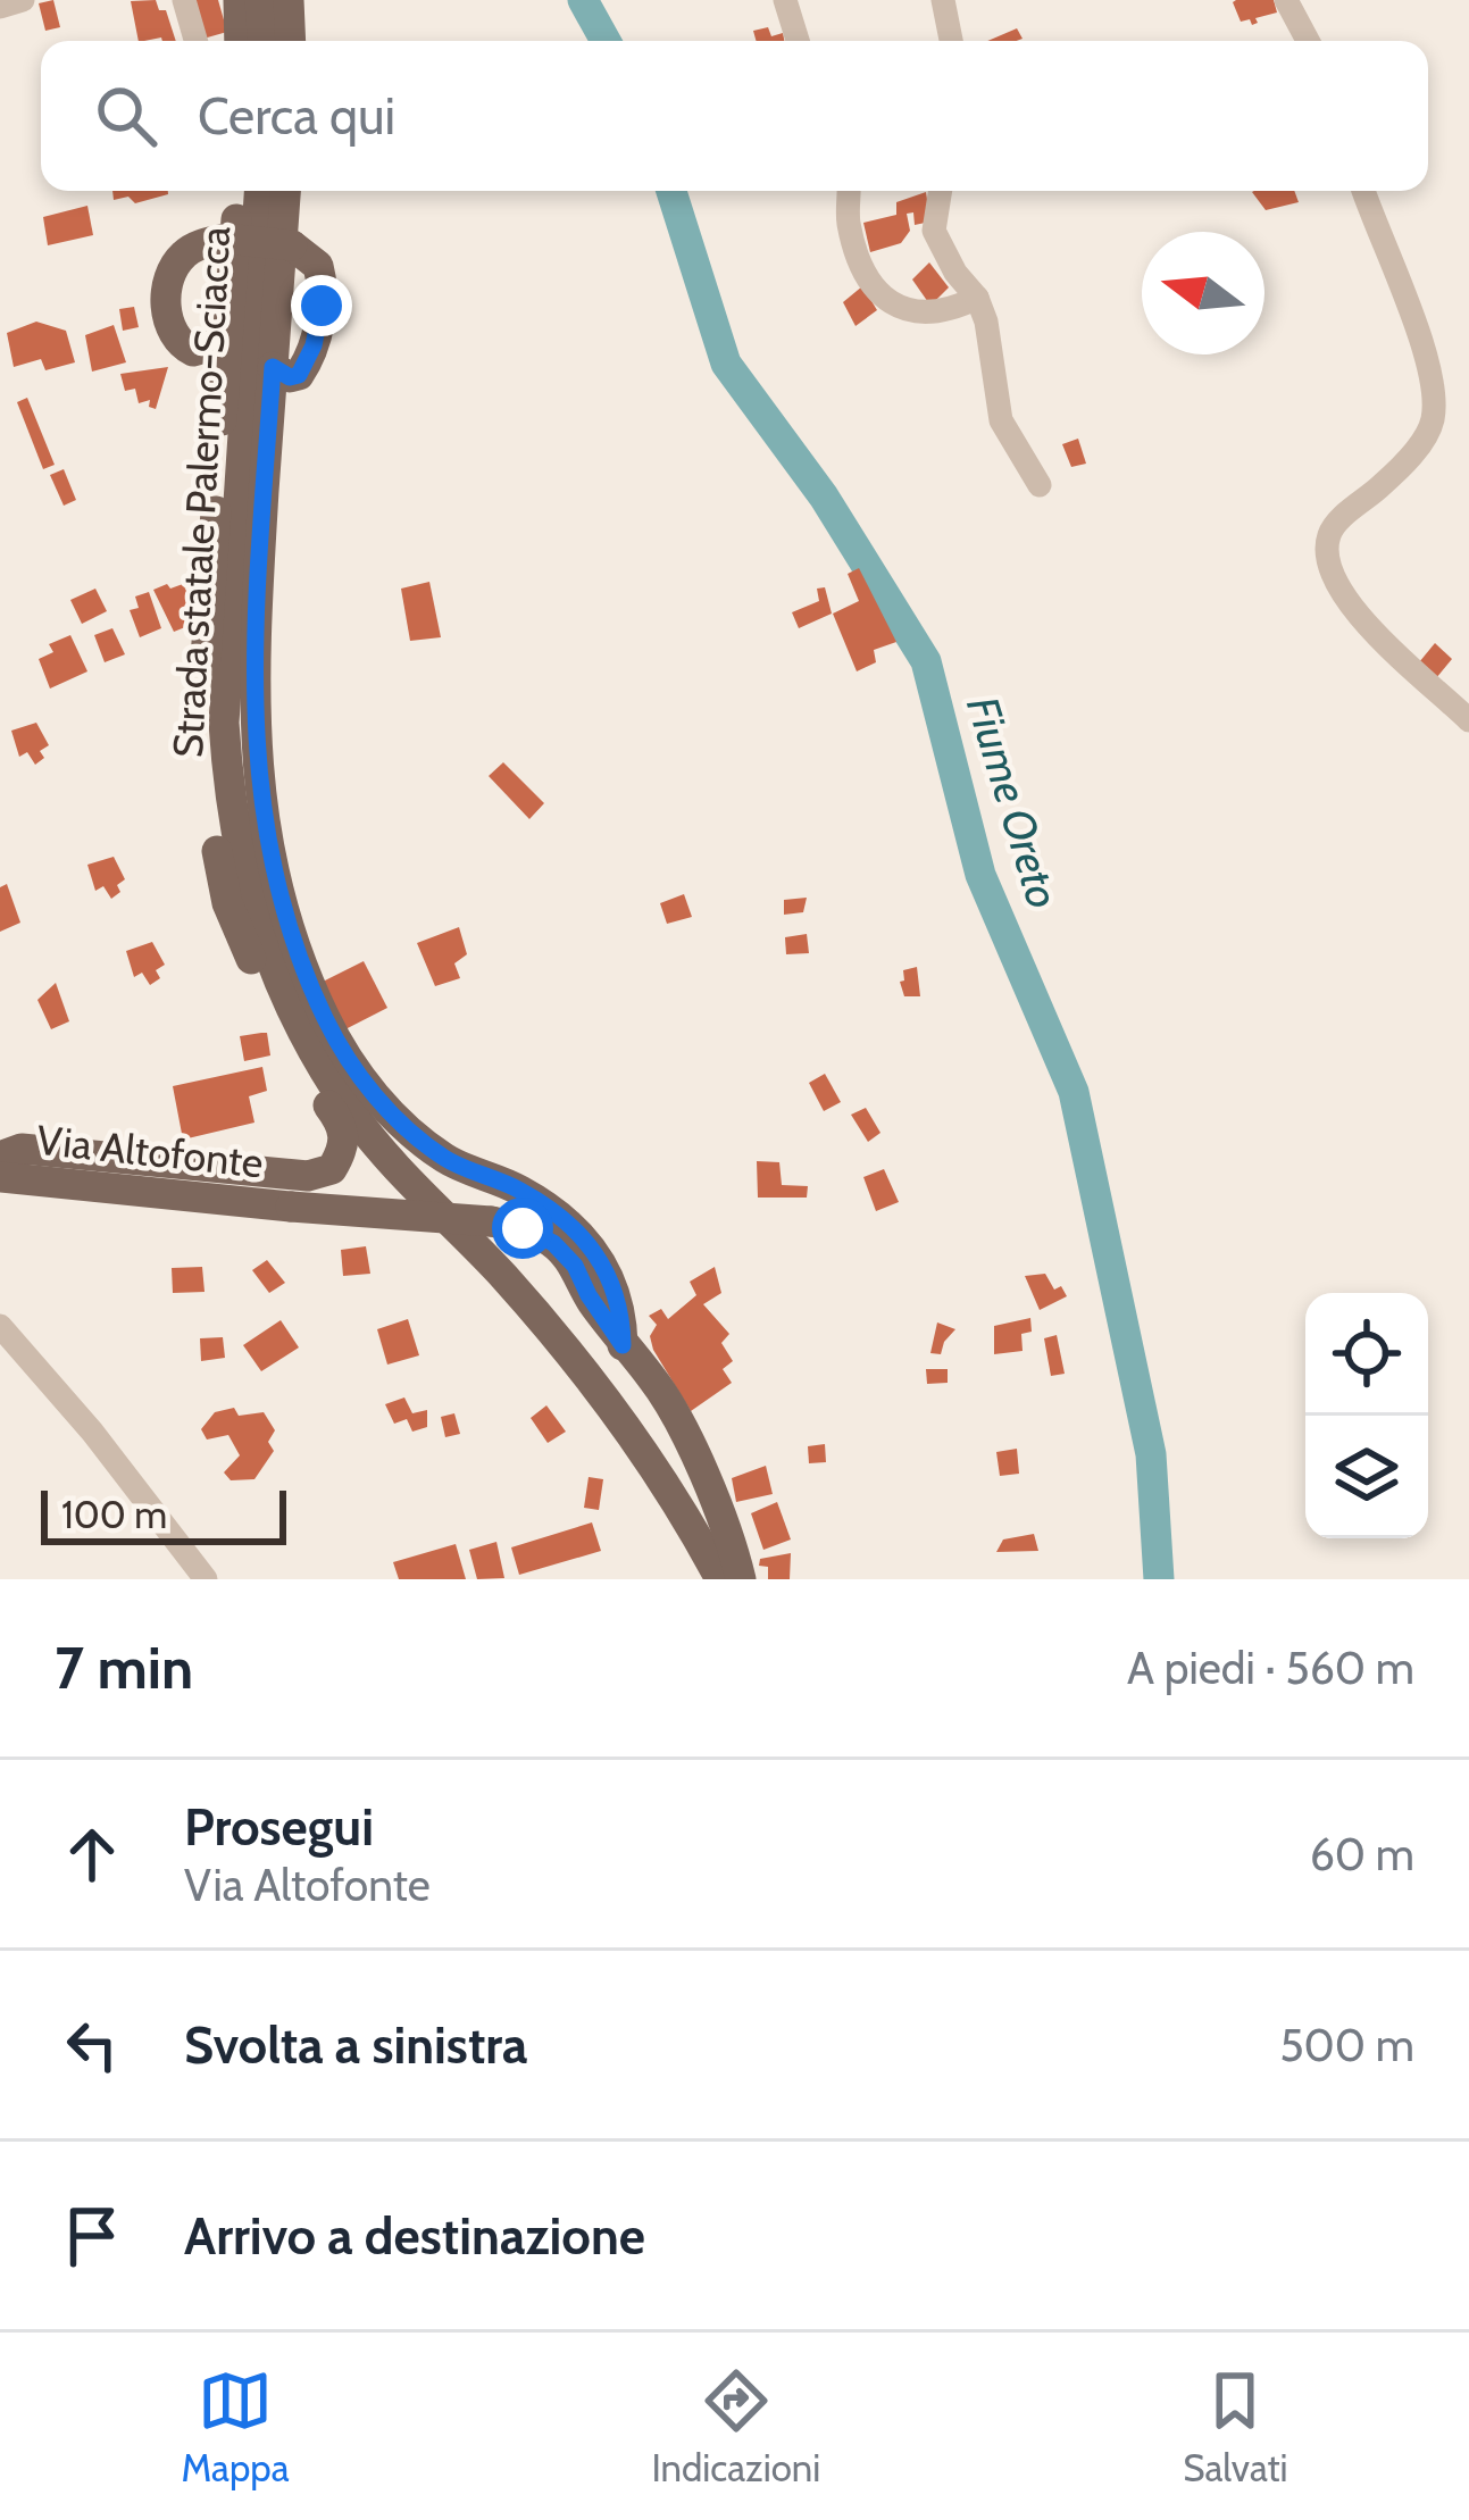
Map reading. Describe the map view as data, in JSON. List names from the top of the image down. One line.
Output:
{"streets":{"main road":["Strada statale Palermo-Sciacca","Via Altofonte"]},"water":["Fiume Oreto"],"scale_bar":"100 m","north":"left","page":{"search":"Cerca qui","scale":"100 m","heading":["7 min","A piedi · 560 m"],"list":[["Prosegui","Via Altofonte","60 m"],["Svolta a sinistra","500 m"],"Arrivo a destinazione"],"nav":["Mappa","Indicazioni","Salvati"]}}
